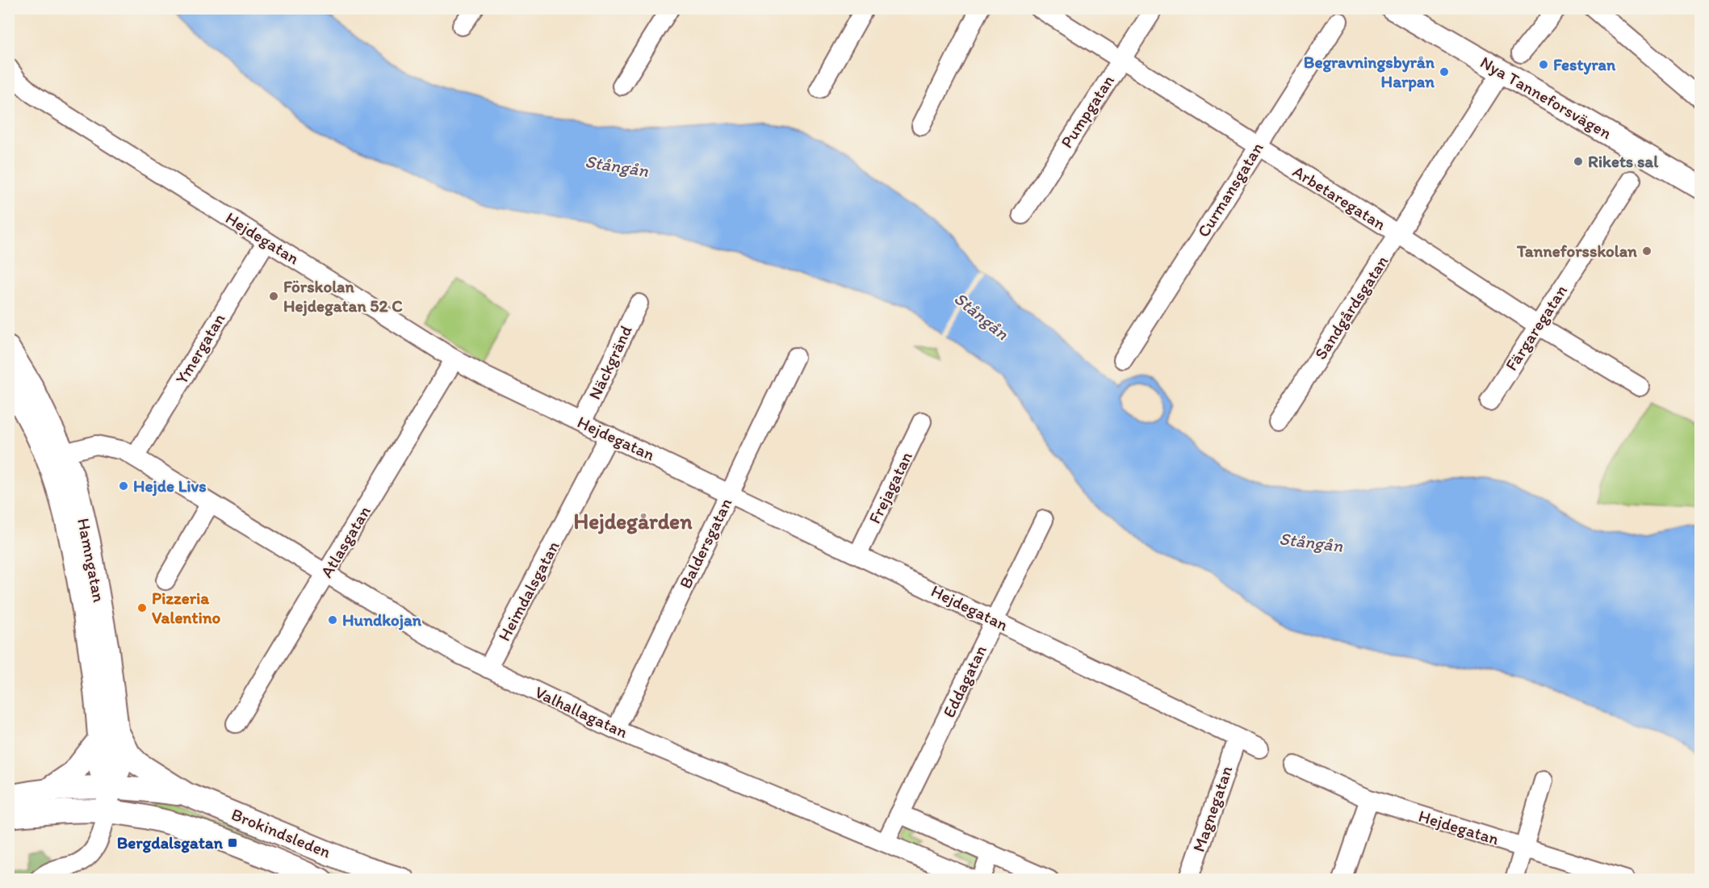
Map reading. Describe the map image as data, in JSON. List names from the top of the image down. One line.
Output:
{"streets":{"main road":["Nya Tanneforsvägen","Hamngatan","Brokindsleden"],"street":["Pumpgatan","Curmansgatan","Arbetaregatan","Hejdegatan","Sandgårdsgatan","Färgaregatan","Ymergatan","Näckgränd","Frejagatan","Atlasgatan","Baldersgatan","Heimdalsgatan","Eddagatan","Valhallagatan","Magnegatan"]},"crossings":[["Nya Tanneforsvägen","Sandgårdsgatan"],["Pumpgatan","Arbetaregatan"],["Curmansgatan","Arbetaregatan"],["Arbetaregatan","Sandgårdsgatan"],["Arbetaregatan","Färgaregatan"],["Hejdegatan","Ymergatan"],["Hejdegatan","Näckgränd"],["Hejdegatan","Frejagatan"],["Hejdegatan","Atlasgatan"],["Hejdegatan","Baldersgatan"],["Hejdegatan","Heimdalsgatan"],["Hejdegatan","Eddagatan"],["Hejdegatan","Magnegatan"],["Ymergatan","Valhallagatan"],["Atlasgatan","Valhallagatan"],["Baldersgatan","Valhallagatan"],["Hamngatan","Valhallagatan"],["Hamngatan","Brokindsleden"],["Heimdalsgatan","Valhallagatan"],["Eddagatan","Valhallagatan"]],"districts":["Hejdegården"],"water":["Stångån"],"places":{"other":["Festyran","Begravningsbyrån Harpan","Rikets sal","Tanneforsskolan","Förskolan Hejdegatan 52 C","Hejde Livs","Pizzeria Valentino","Hundkojan"],"transit":["Bergdalsgatan"]}}
